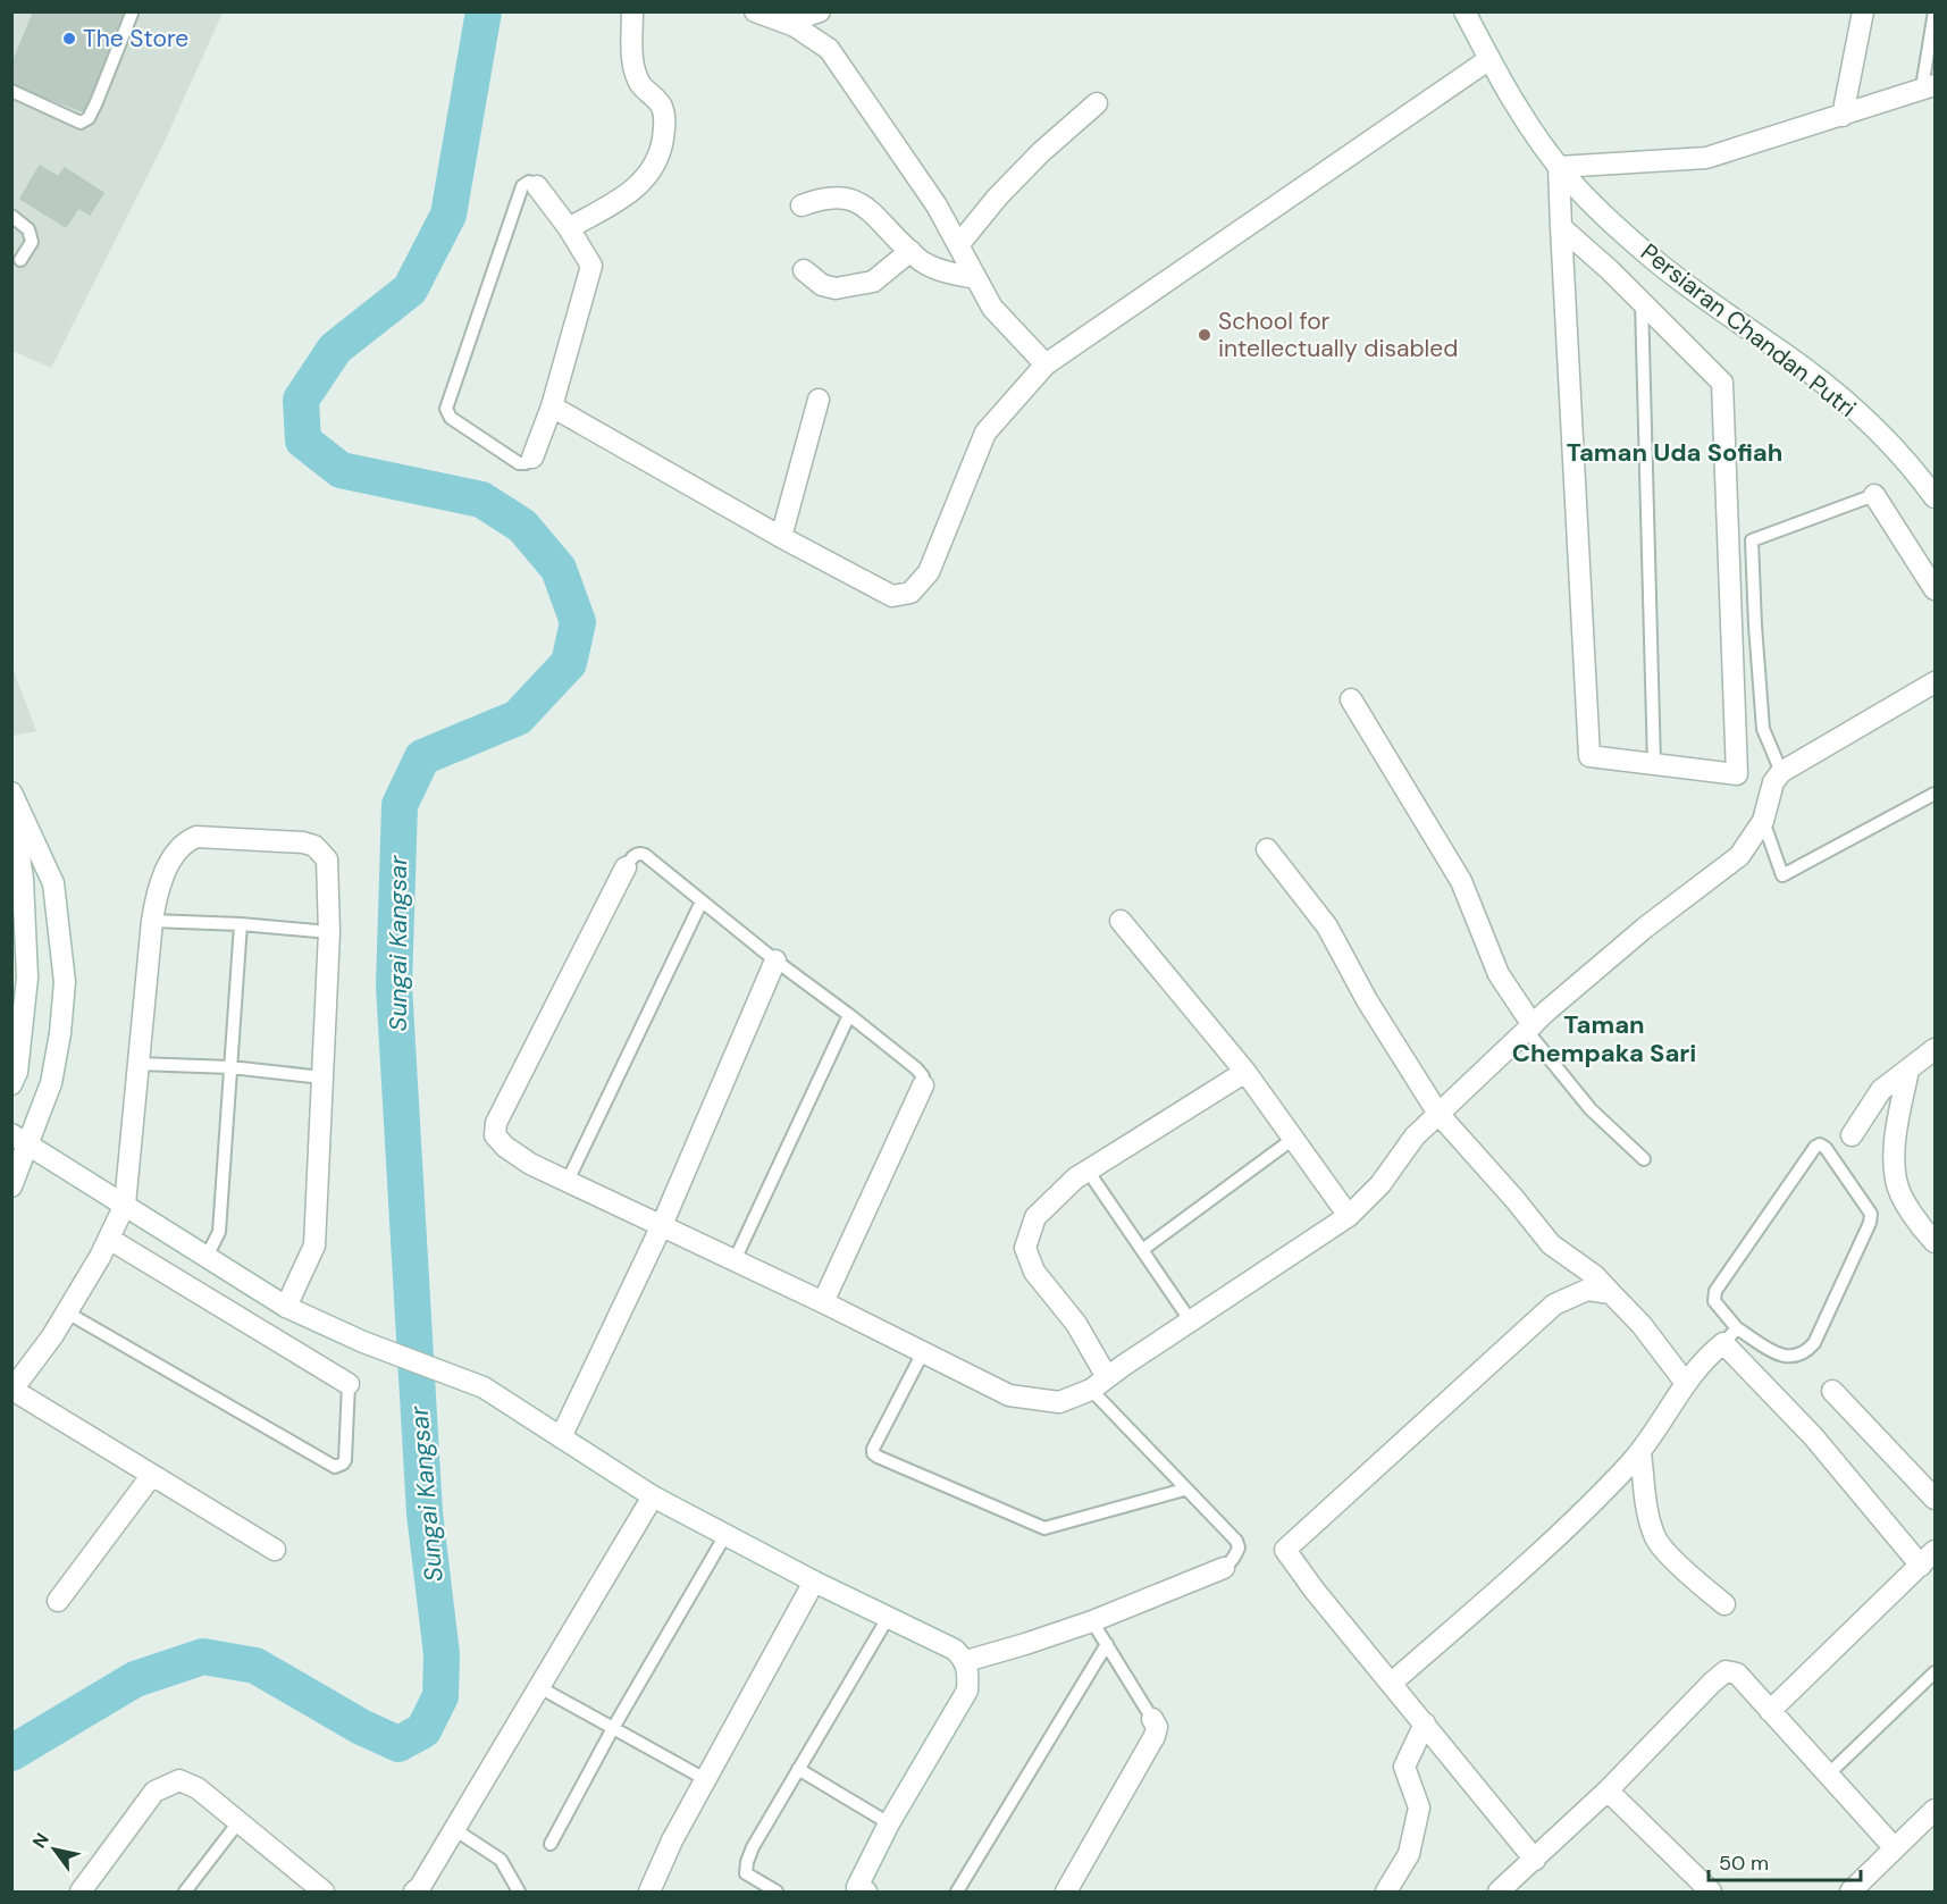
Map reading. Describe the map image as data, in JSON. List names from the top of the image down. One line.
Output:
{"streets":{"street":["Persiaran Chandan Putri"]},"districts":["Taman Uda Sofiah","Taman Chempaka Sari"],"water":["Sungai Kangsar"],"places":["The Store","School for intellectually disabled"],"scale_bar":"50 m","north":"top left"}
